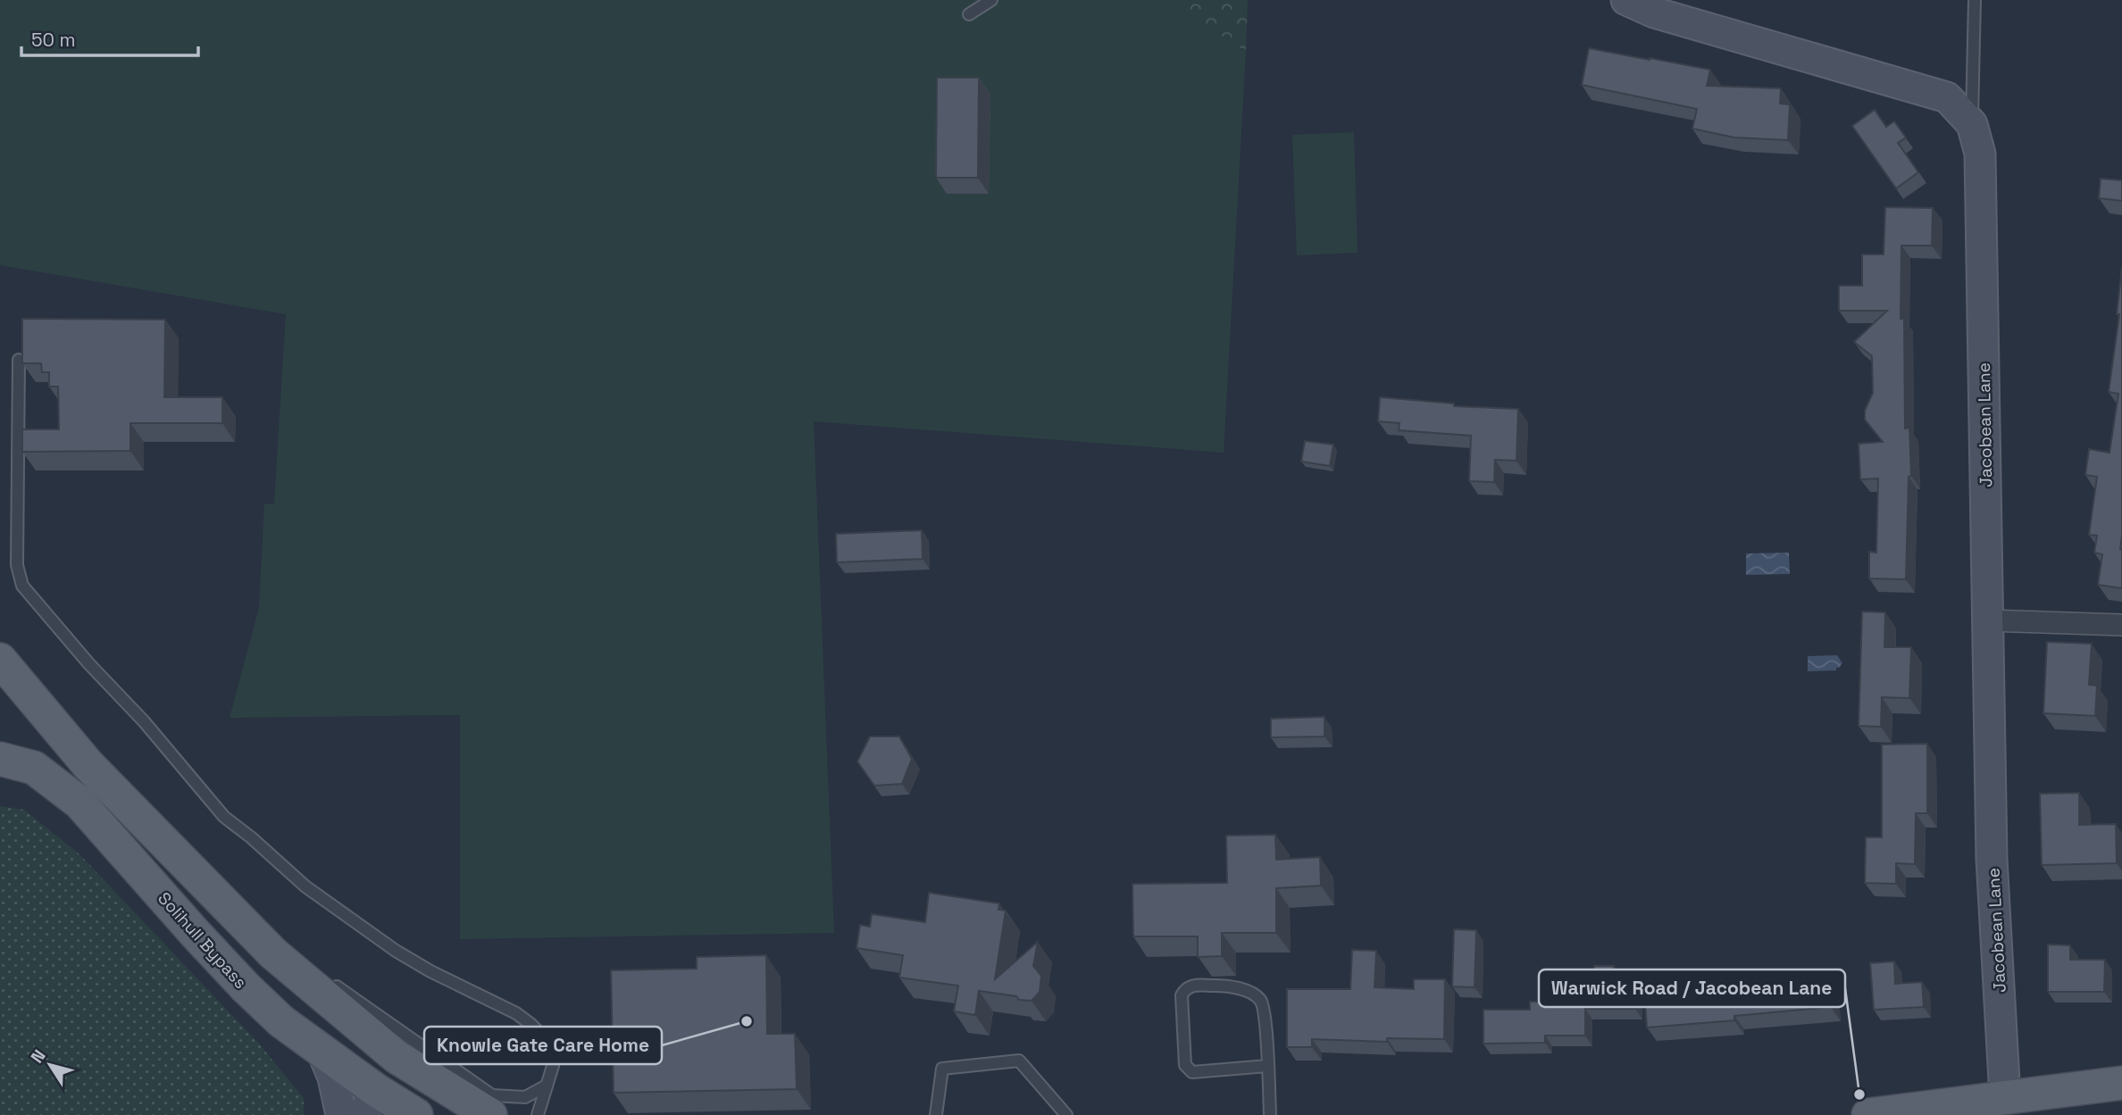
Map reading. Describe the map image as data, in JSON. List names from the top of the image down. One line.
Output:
{"streets":{"main road":["Solihull Bypass"],"street":["Jacobean Lane"]},"places":["Knowle Gate Care Home","Warwick Road / Jacobean Lane"],"scale_bar":"50 m","north":"top left"}
